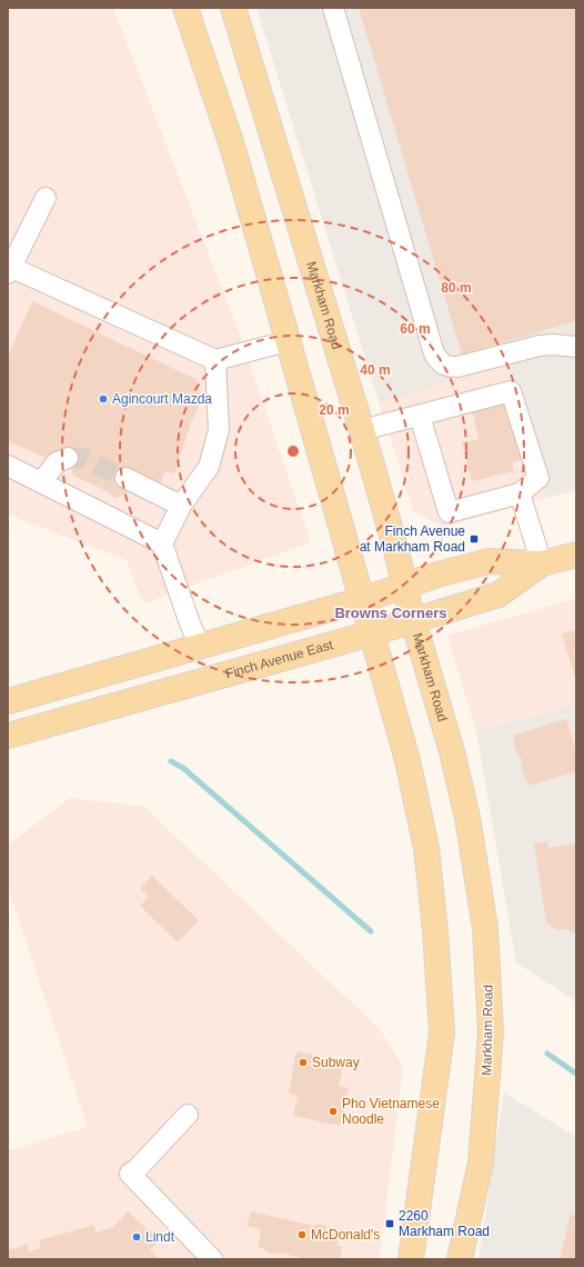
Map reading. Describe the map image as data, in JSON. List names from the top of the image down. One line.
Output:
{"streets":{"main road":["Markham Road","Finch Avenue East"]},"crossings":[["Markham Road","Finch Avenue East"]],"districts":["Browns Corners"],"places":{"other":["Agincourt Mazda","Subway","Pho Vietnamese Noodle","McDonald's","Lindt"],"transit":["Finch Avenue at Markham Road","2260 Markham Road"]},"rings":["80 m","60 m","40 m","20 m"]}
